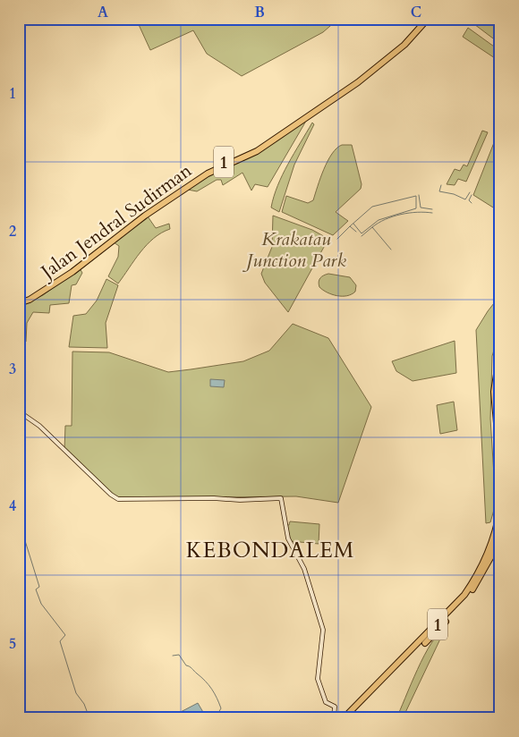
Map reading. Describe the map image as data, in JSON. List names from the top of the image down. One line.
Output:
{"streets":{"highway":["1","Jalan Jendral Sudirman"]},"districts":["KEBONDALEM"],"parks":["Krakatau Junction Park"],"grid":{"columns":["A","B","C"],"rows":["1","2","3","4","5"]}}
